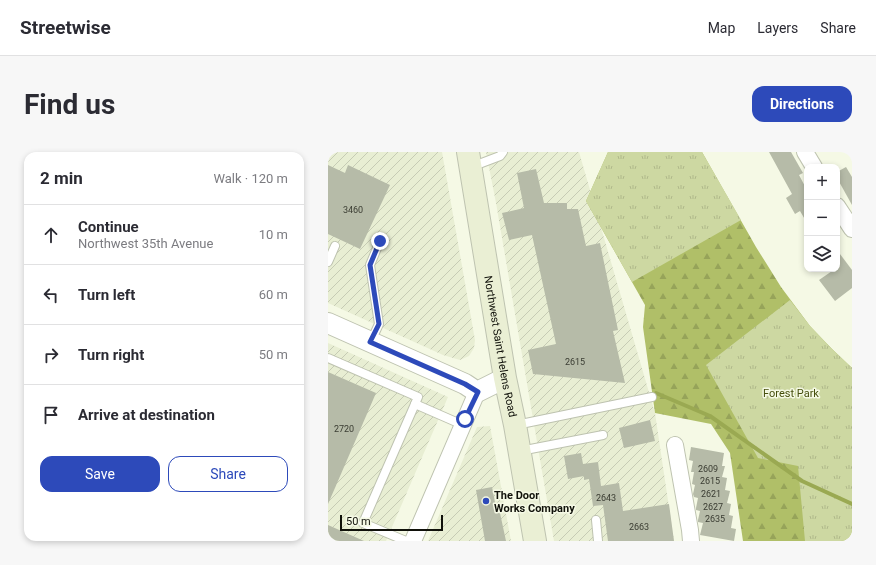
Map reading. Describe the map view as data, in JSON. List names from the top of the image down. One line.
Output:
{"streets":{"main road":["Northwest Saint Helens Road"]},"parks":["Forest Park"],"places":["The Door Works Company"],"house_numbers":["3460","2615","2720","2609","2615","2621","2643","2627","2635","2663"],"scale_bar":"50 m","page":{"header":"Streetwise","nav":["Map","Layers","Share"],"buttons":["Directions",["Save","Share"]],"title":"Find us","heading":["2 min","Walk · 120 m"],"map_buttons":["+","−"],"list":[["Continue","Northwest 35th Avenue","10 m"],["Turn left","60 m"],["Turn right","50 m"],"Arrive at destination"],"scale":"50 m"}}
